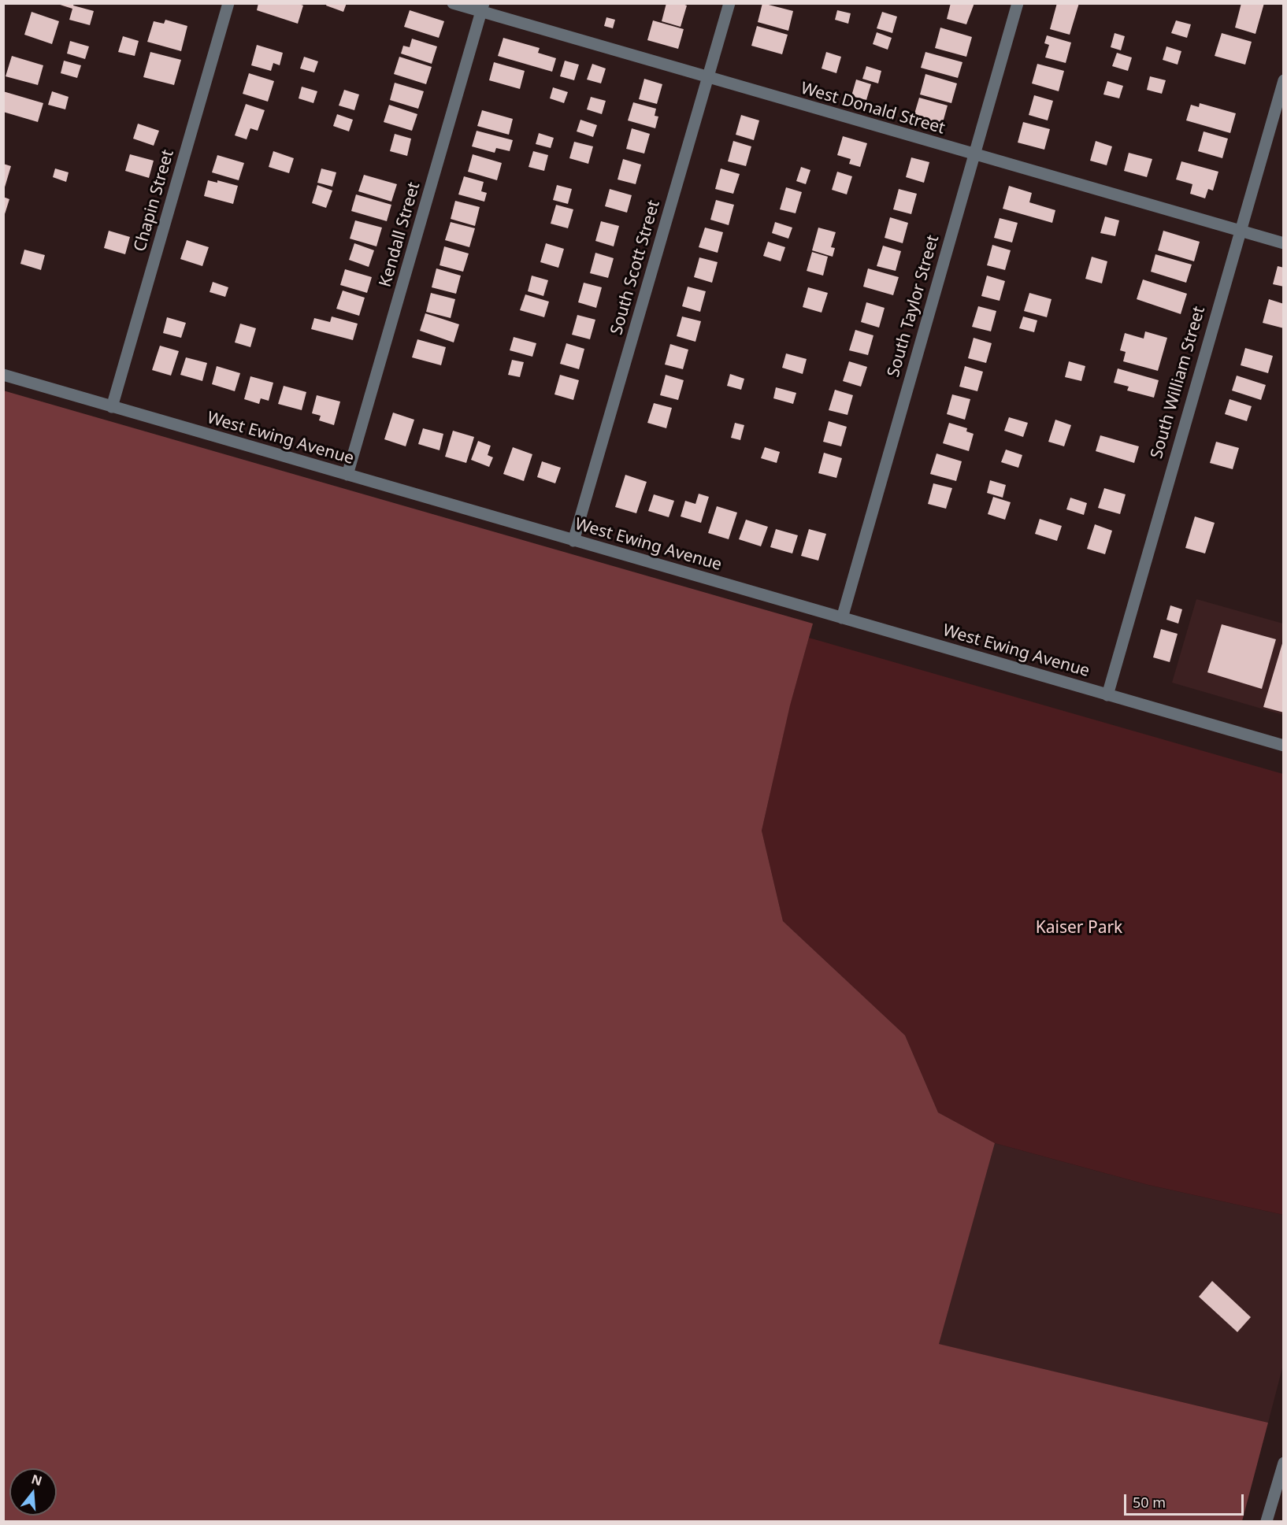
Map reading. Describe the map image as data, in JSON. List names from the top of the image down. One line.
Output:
{"streets":{"street":["West Donald Street","Chapin Street","Kendall Street","South Scott Street","South Taylor Street","South William Street","West Ewing Avenue"]},"crossings":[["West Donald Street","Kendall Street"],["West Donald Street","South Scott Street"],["West Donald Street","South Taylor Street"],["West Donald Street","South William Street"],["Chapin Street","West Ewing Avenue"],["Kendall Street","West Ewing Avenue"],["South Scott Street","West Ewing Avenue"],["South Taylor Street","West Ewing Avenue"],["South William Street","West Ewing Avenue"]],"parks":["Kaiser Park"],"scale_bar":"50 m","north":"top"}
